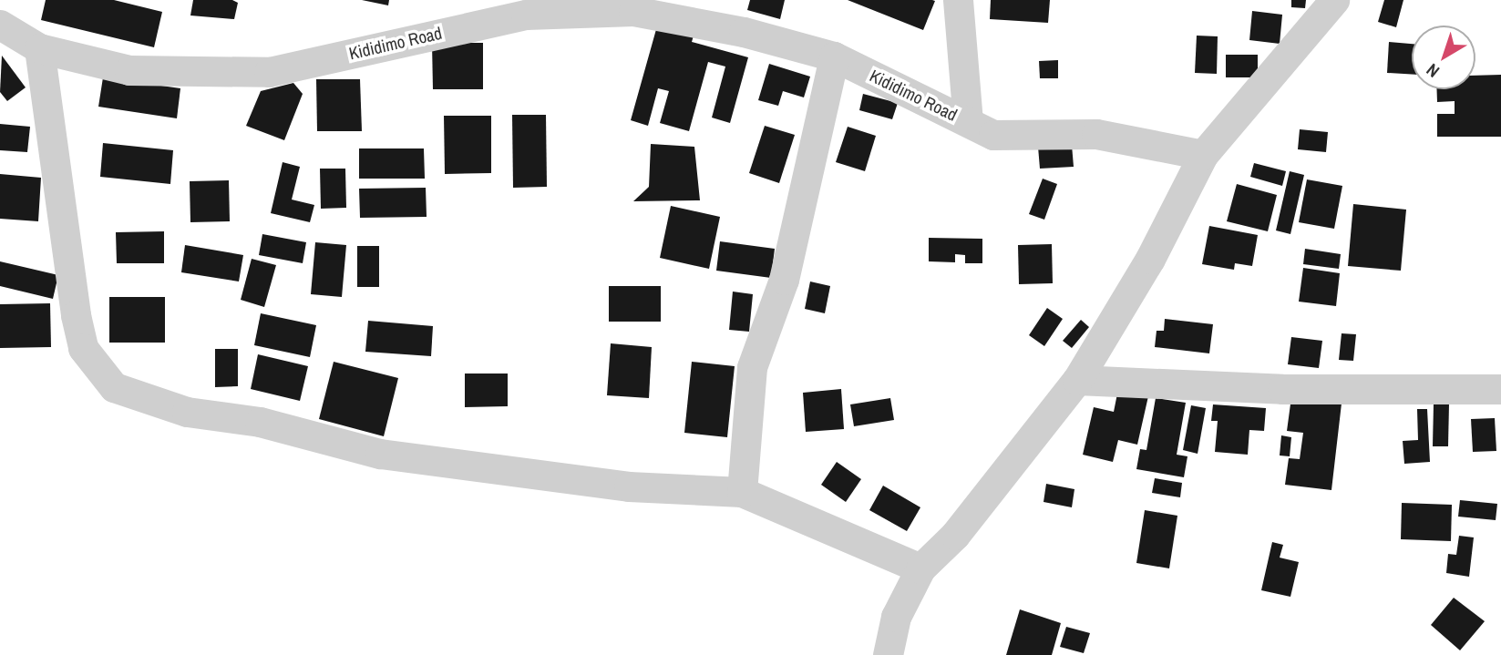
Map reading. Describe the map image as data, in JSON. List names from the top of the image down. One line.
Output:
{"streets":{"street":["Kididimo Road"]},"north":"bottom left"}
